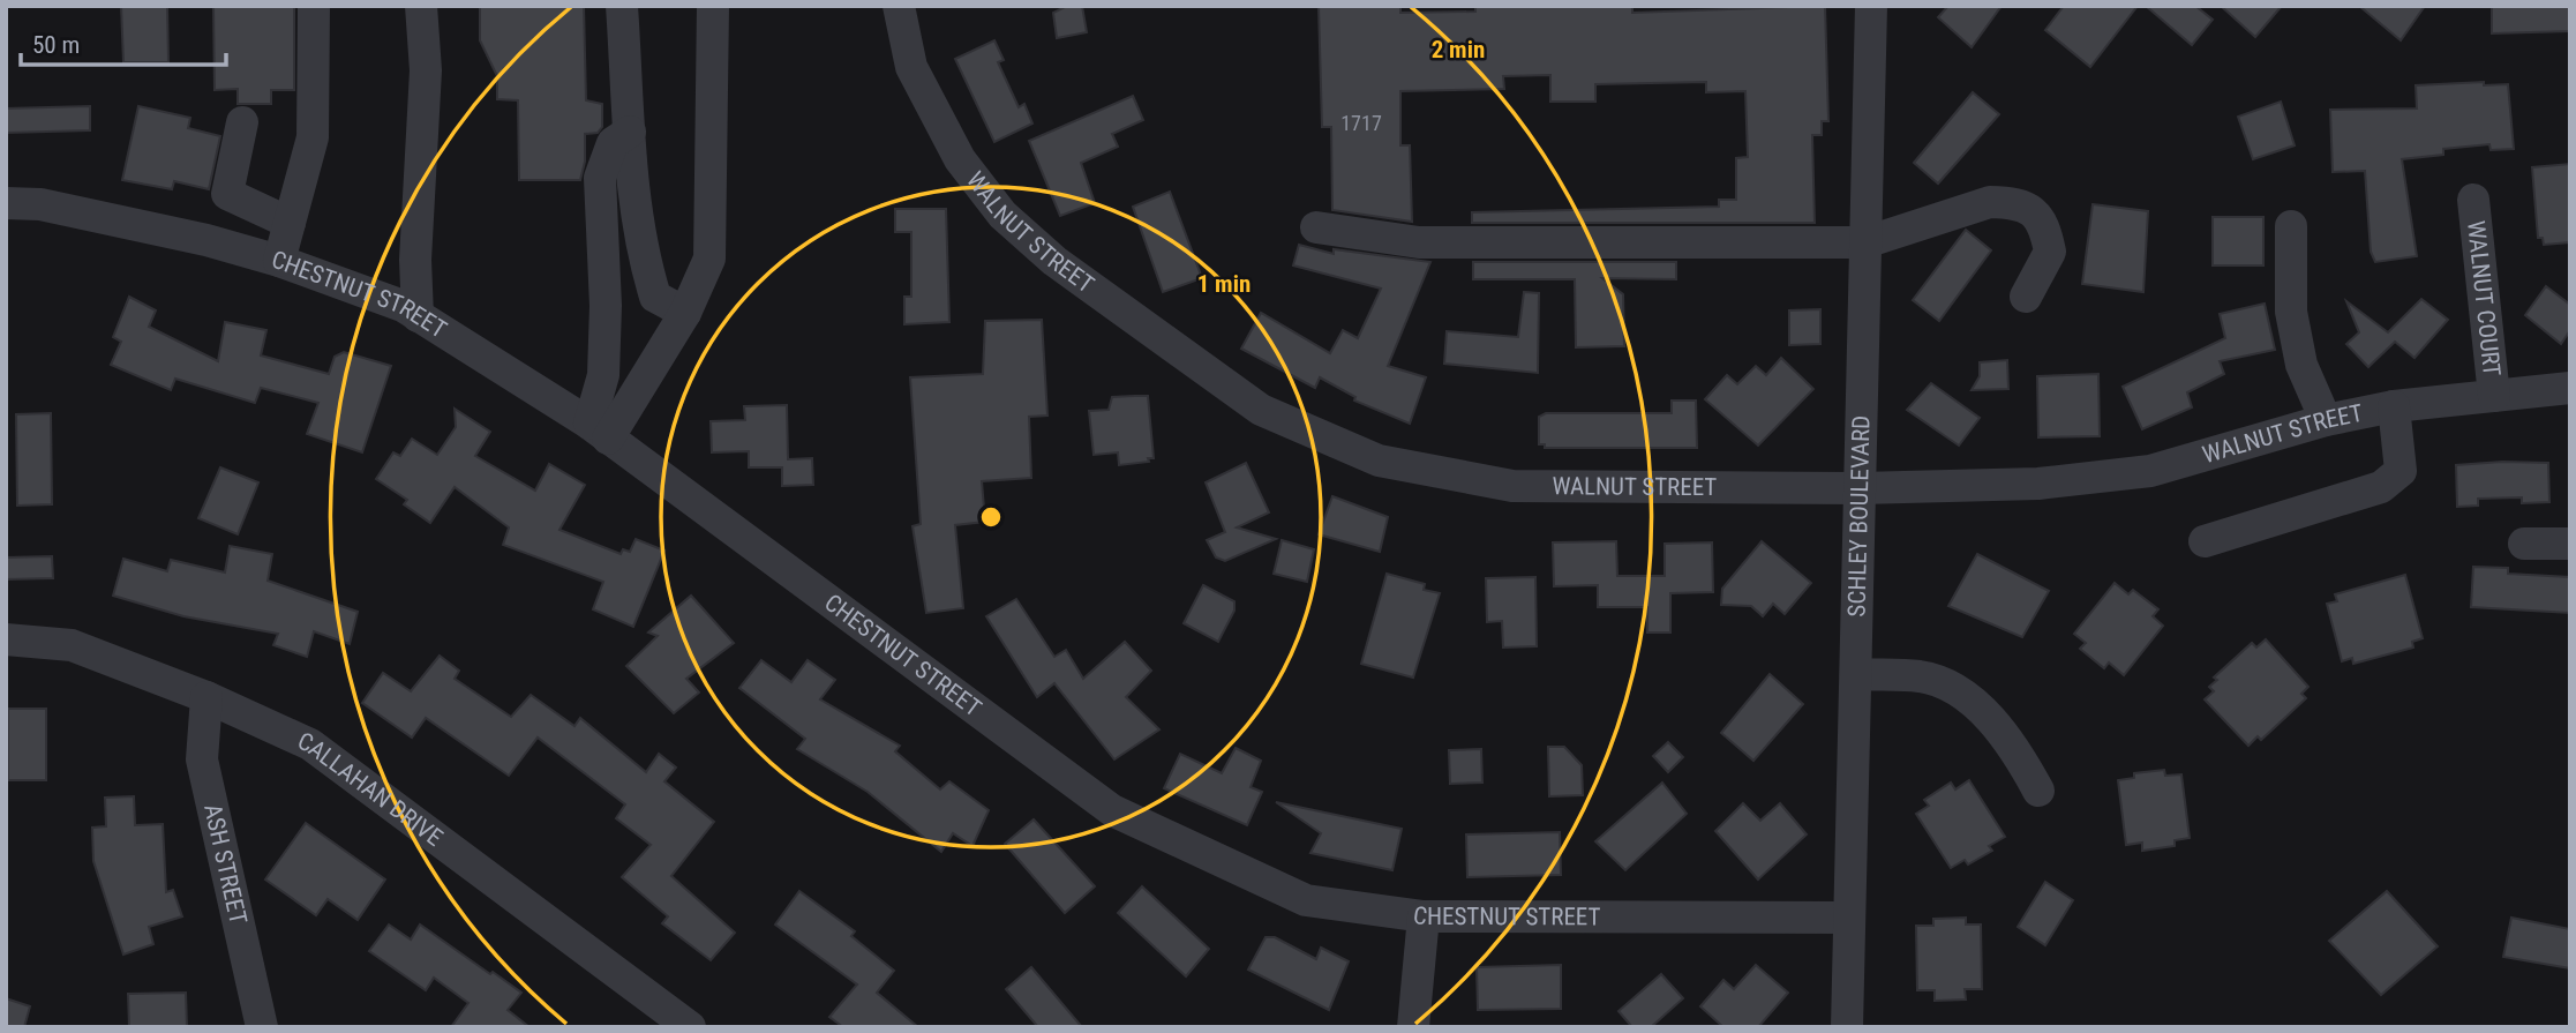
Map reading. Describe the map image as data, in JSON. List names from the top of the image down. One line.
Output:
{"streets":{"street":["WALNUT STREET","CHESTNUT STREET","WALNUT COURT","SCHLEY BOULEVARD","CALLAHAN DRIVE","ASH STREET"]},"crossings":[["WALNUT STREET","WALNUT COURT"],["WALNUT STREET","SCHLEY BOULEVARD"],["CHESTNUT STREET","SCHLEY BOULEVARD"],["CALLAHAN DRIVE","ASH STREET"]],"house_numbers":["1717"],"scale_bar":"50 m","rings":["2 min","1 min"]}
